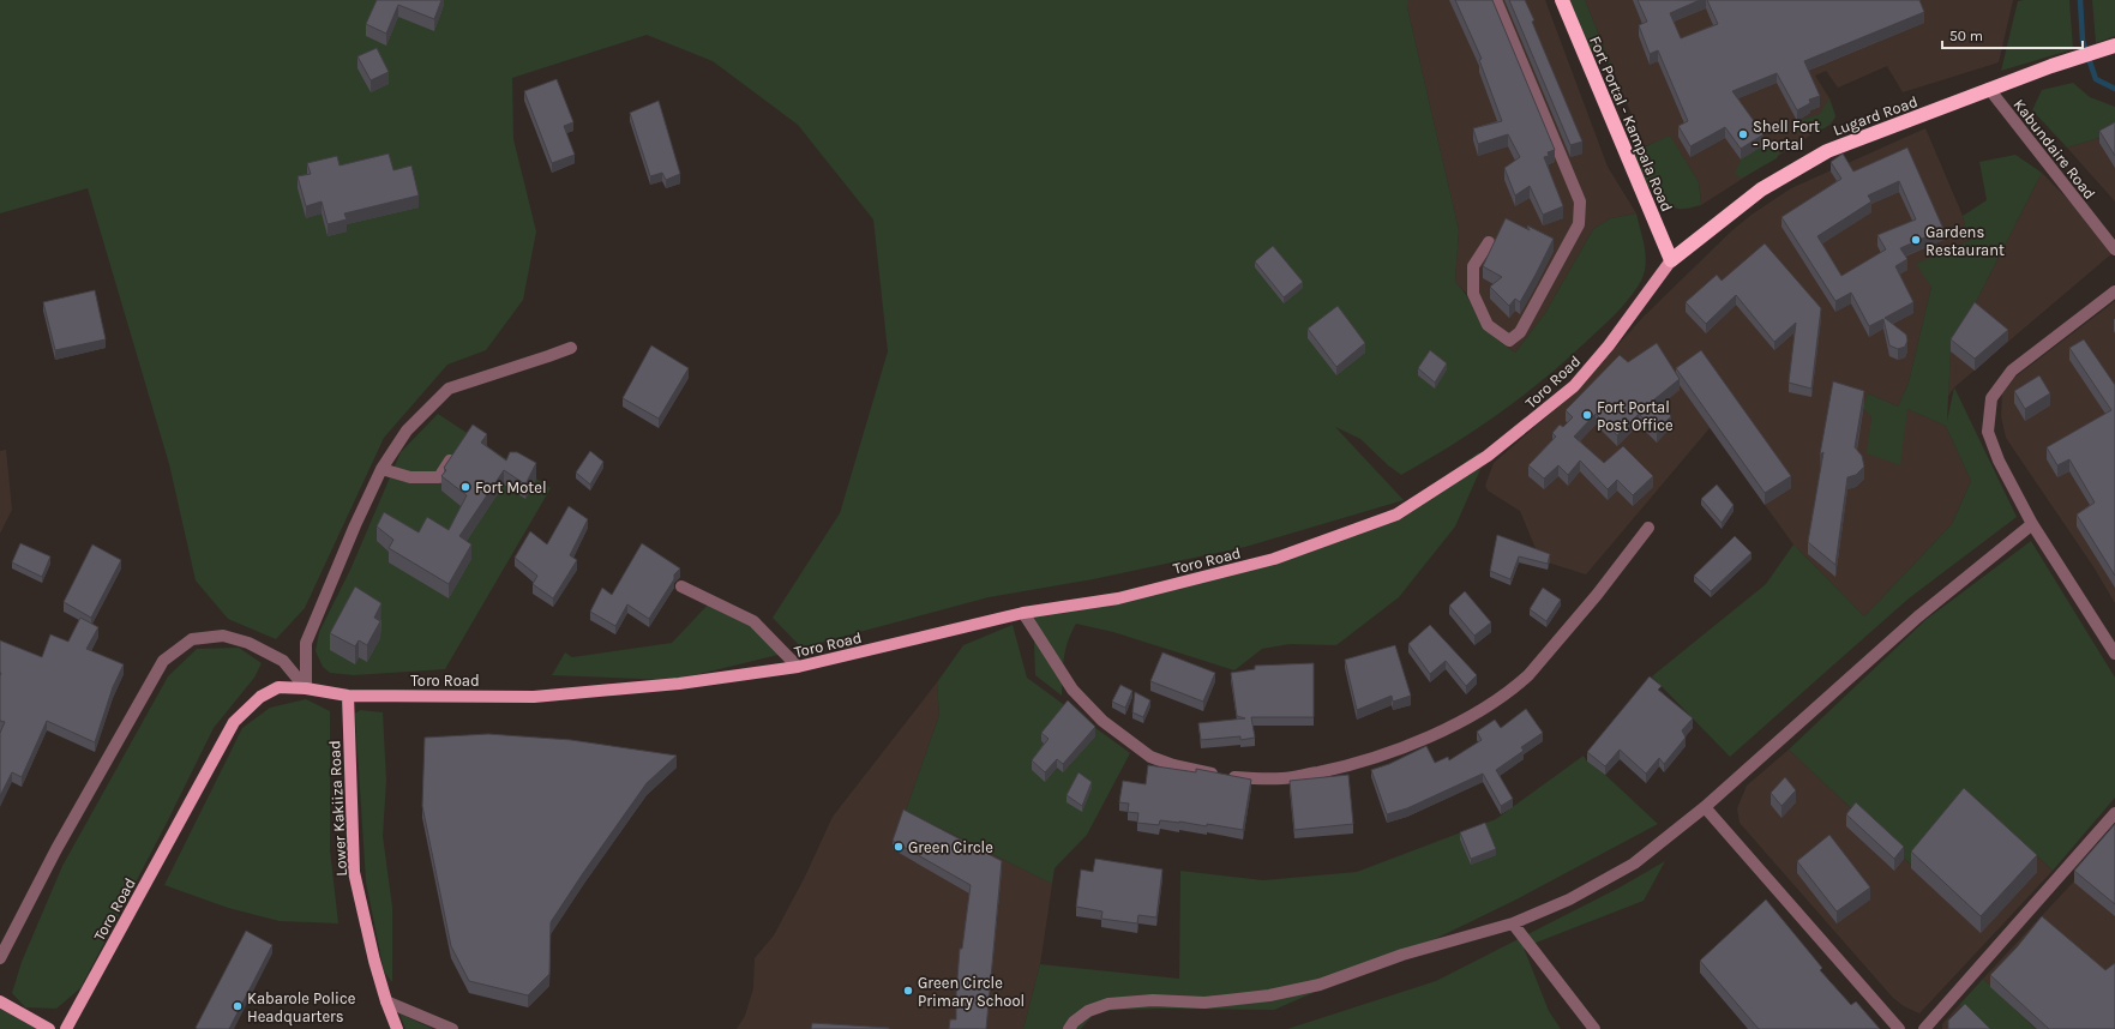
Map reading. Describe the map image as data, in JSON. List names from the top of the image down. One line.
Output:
{"streets":{"highway":["Lugard Road","Fort Portal - Kampala Road"],"main road":["Toro Road","Lower Kakiiza Road"],"street":["Kabundaire Road"]},"crossings":[["Lugard Road","Fort Portal - Kampala Road"],["Lugard Road","Kabundaire Road"],["Lugard Road","Toro Road"],["Fort Portal - Kampala Road","Toro Road"],["Toro Road","Lower Kakiiza Road"]],"places":["Shell Fort - Portal","Gardens Restaurant","Fort Portal Post Office","Fort Motel","Green Circle","Green Circle Primary School","Kabarole Police Headquarters"],"scale_bar":"50 m"}
